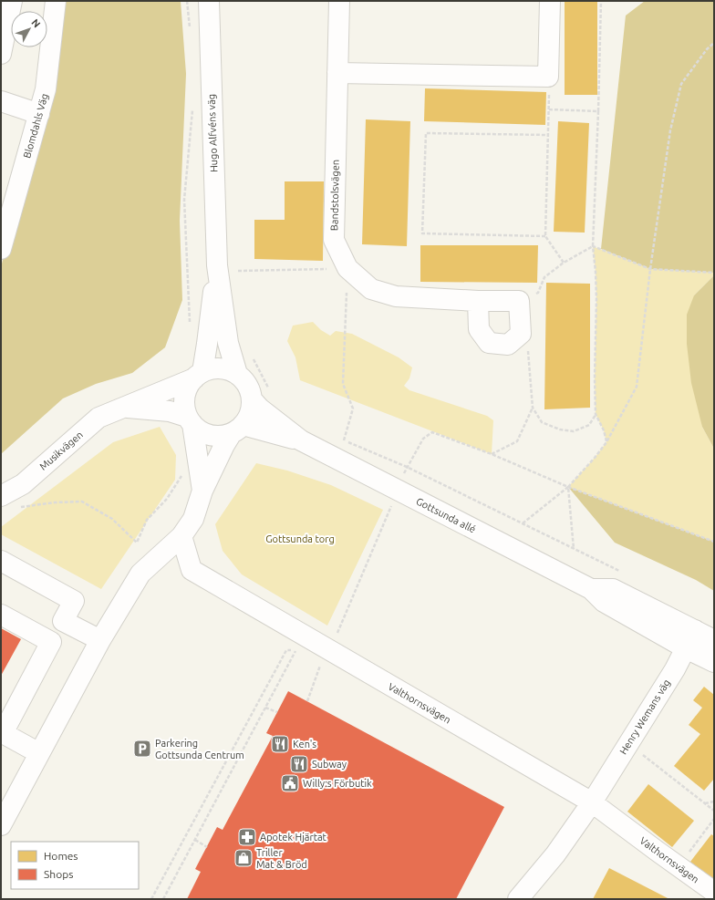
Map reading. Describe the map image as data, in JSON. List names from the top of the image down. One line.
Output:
{"streets":{"street":["Blomdahls Väg","Hugo Alfvéns väg","Bandstolsvägen","Musikvägen","Gottsunda allé","Valthornsvägen","Henry Wemans väg"]},"crossings":[["Hugo Alfvéns väg","Musikvägen"],["Hugo Alfvéns väg","Gottsunda allé"],["Musikvägen","Gottsunda allé"],["Gottsunda allé","Henry Wemans väg"],["Valthornsvägen","Henry Wemans väg"]],"parks":["Gottsunda torg"],"places":{"restaurant":["Ken's","Subway"],"parking":["Parkering Gottsunda Centrum"],"public building":["Willy:s Förbutik"],"pharmacy":["Apotek Hjärtat"],"shop":["Triller Mat & Bröd"]},"legend":["Homes","Shops"],"north":"top right"}
